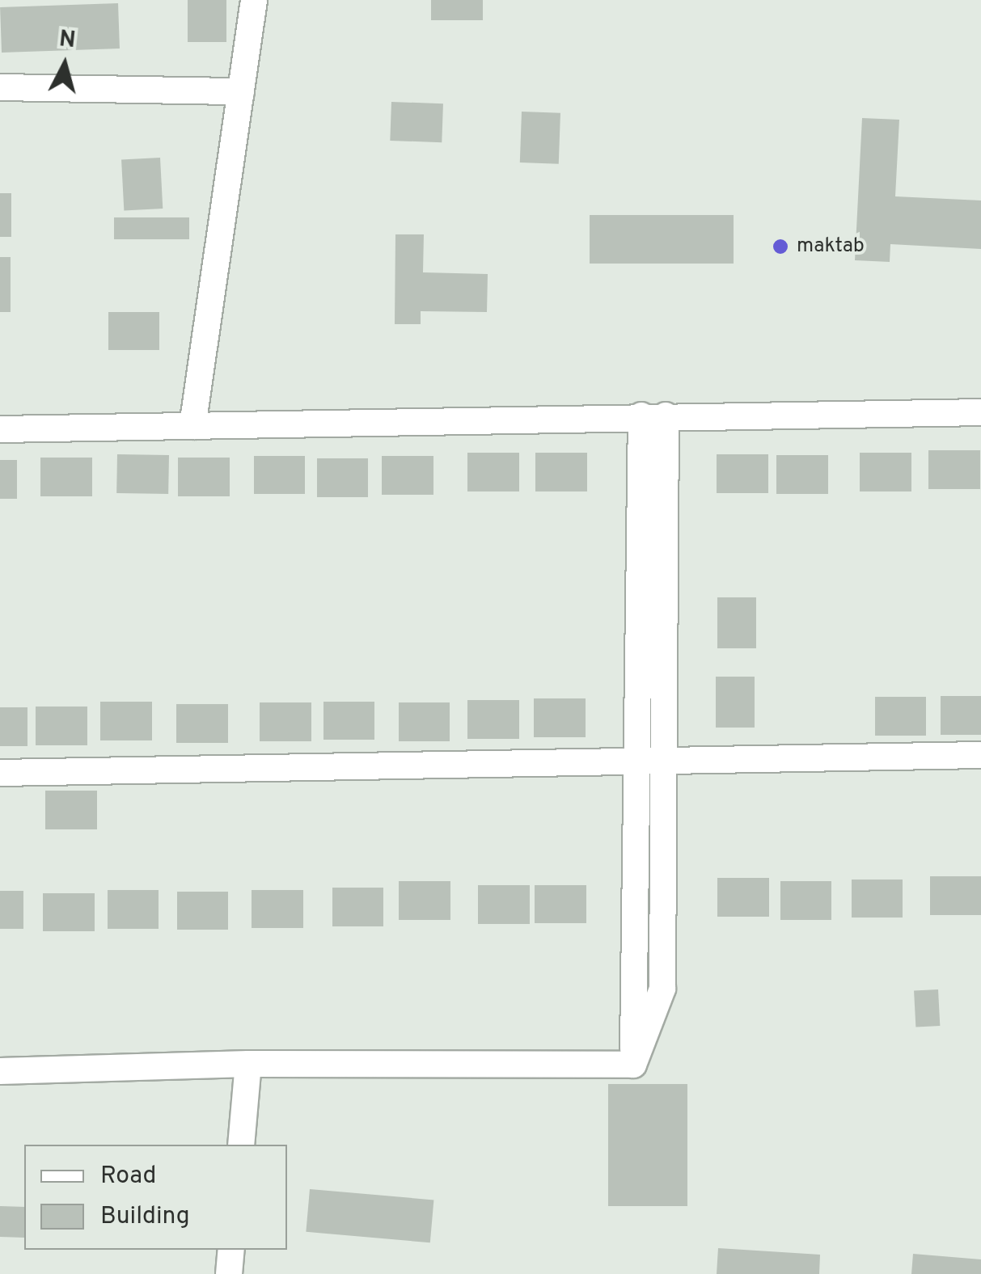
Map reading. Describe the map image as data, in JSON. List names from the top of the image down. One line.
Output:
{"places":["maktab"],"legend":["Road","Building"],"north":"top"}
